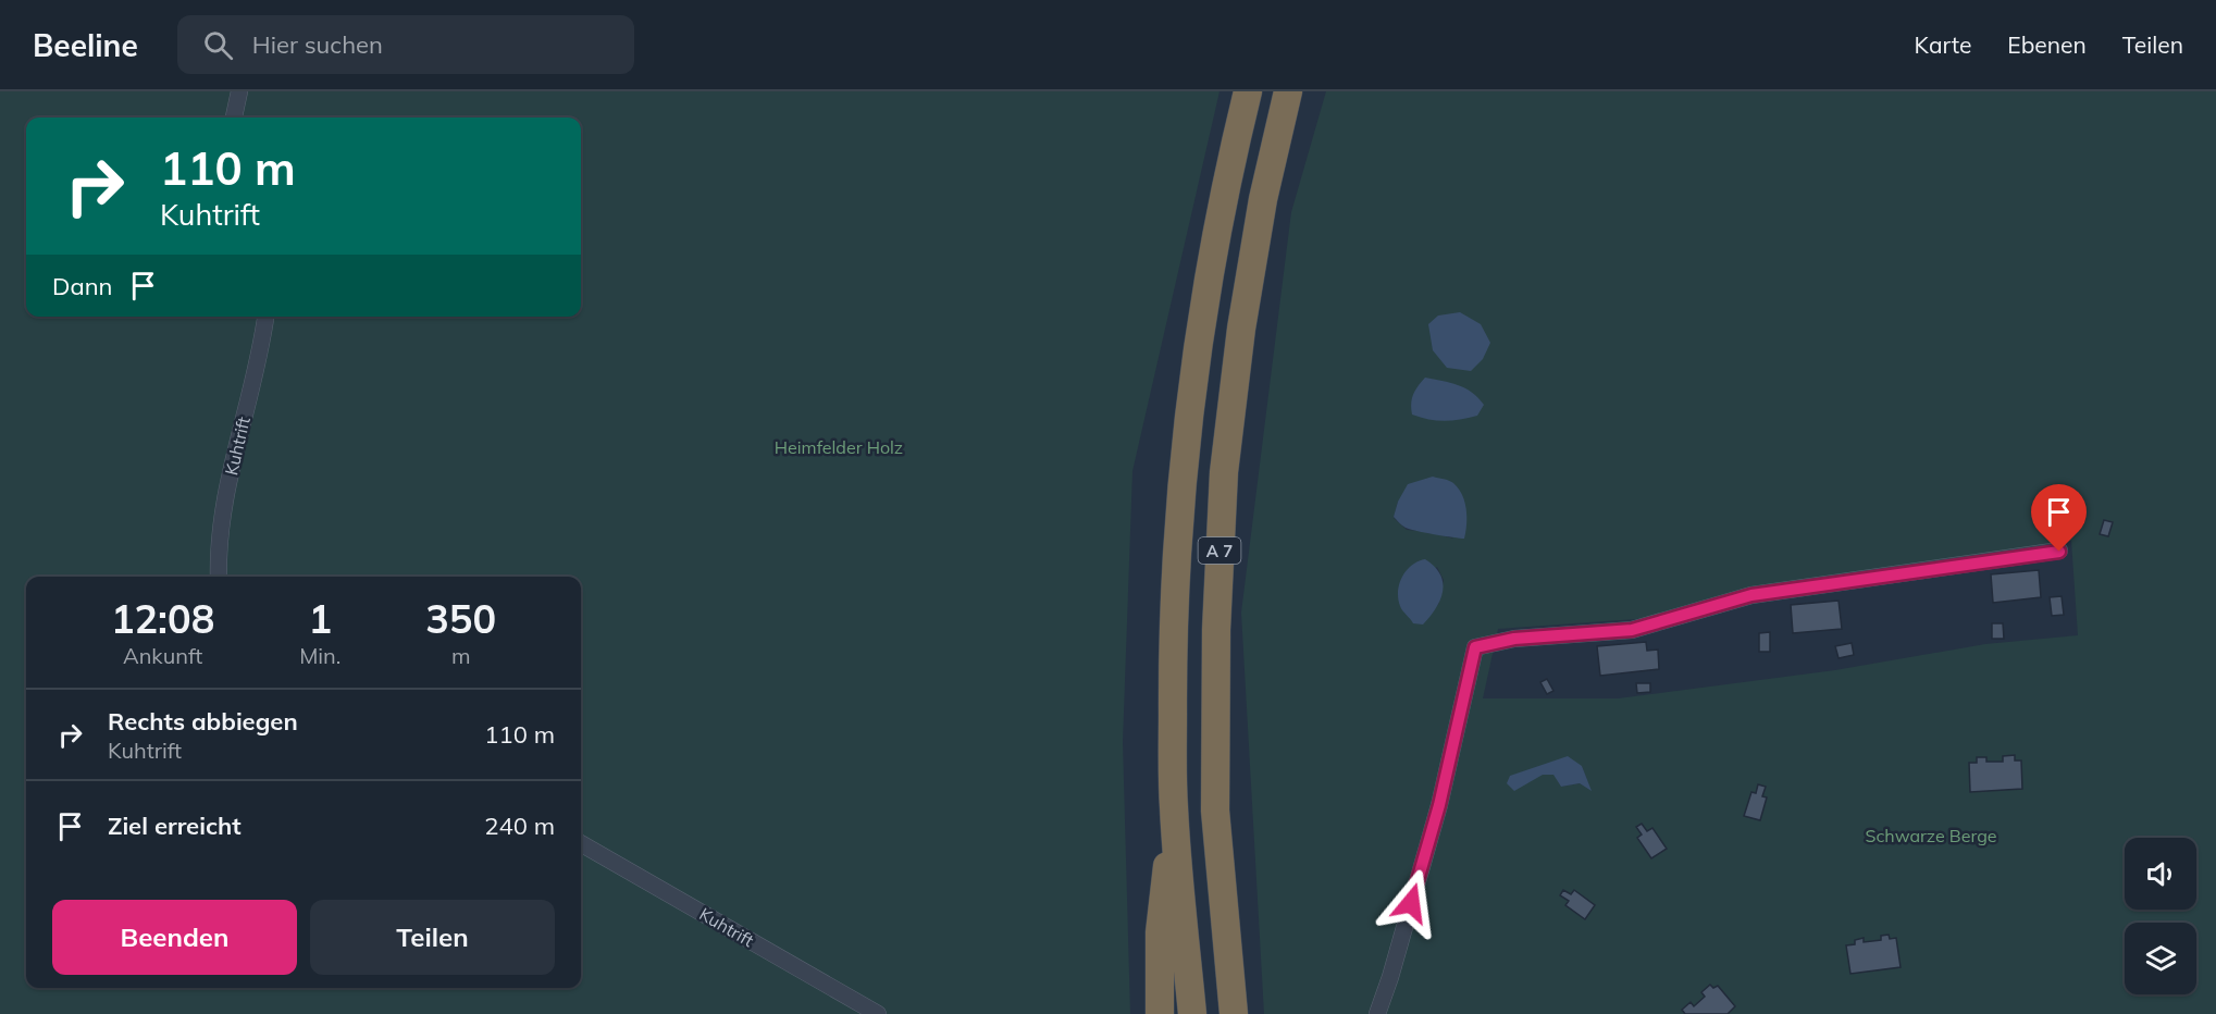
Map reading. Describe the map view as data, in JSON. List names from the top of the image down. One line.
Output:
{"streets":{"highway":["A 7"],"street":["Kuhtrift"]},"parks":["Heimfelder Holz","Schwarze Berge"],"page":{"header":"Beeline","search":"Hier suchen","nav":["Karte","Ebenen","Teilen"],"turn":["110 m","Kuhtrift"],"then":"Dann","eta":["12:08","Ankunft","1","Min.","350","m"],"list":[{"name":"Rechts abbiegen","note":"Kuhtrift","value":"110 m"},{"name":"Ziel erreicht","value":"240 m"}],"buttons":["Beenden","Teilen"]}}
